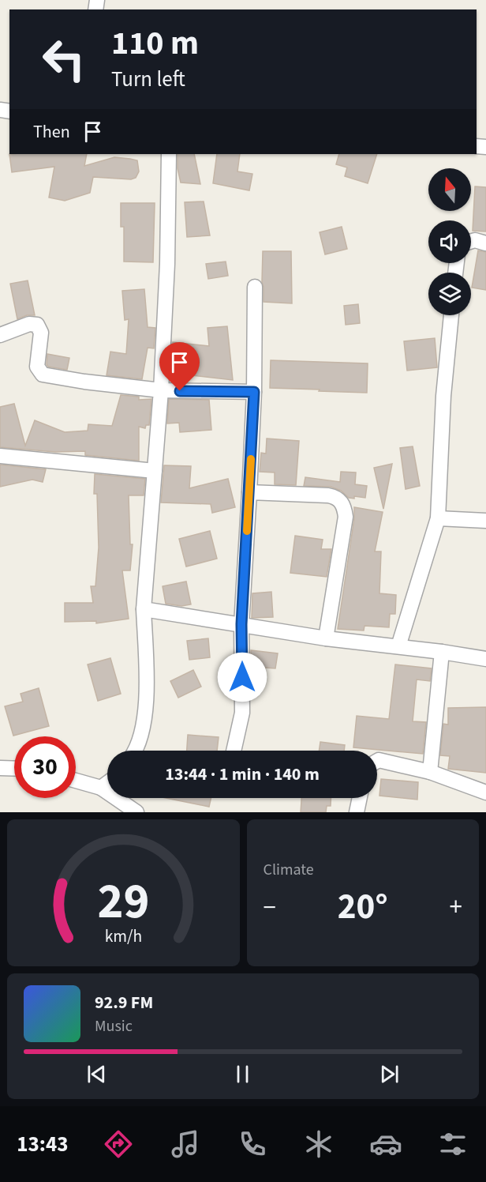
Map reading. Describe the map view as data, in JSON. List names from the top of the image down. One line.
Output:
{"north":"top","page":{"turn":["110 m","Turn left"],"then":"Then","limit":"30","trip":"13:44 · 1 min · 140 m","tile":"Climate","heat":["−","20°","+"],"song":["92.9 FM","Music"],"tabs":"13:43","gauge":["29","km/h"]}}
